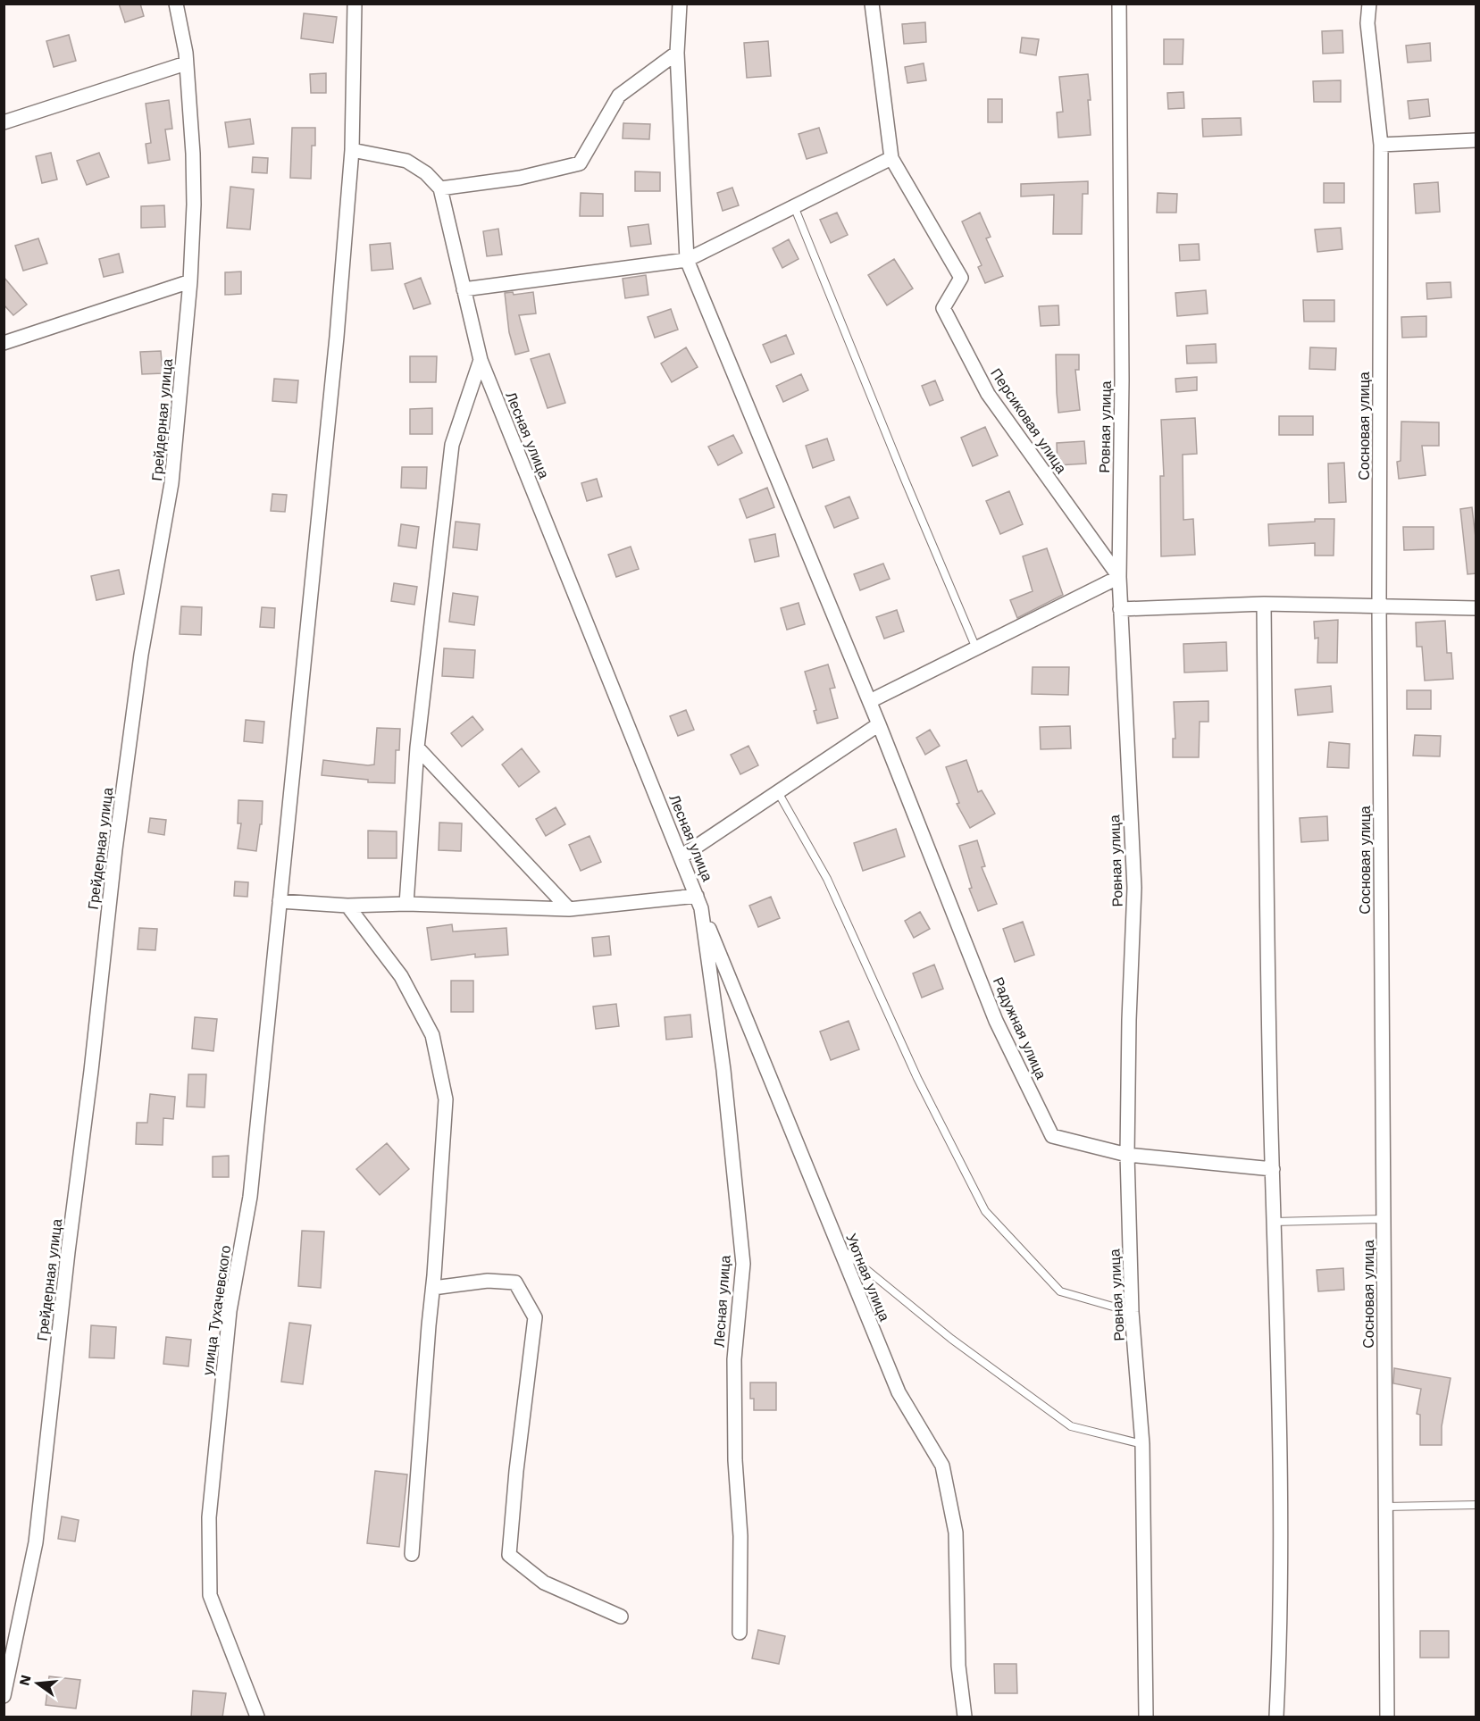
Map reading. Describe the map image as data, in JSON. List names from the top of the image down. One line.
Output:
{"streets":{"street":["Грейдерная улица","Персиковая улица","Сосновая улица","Ровная улица","Лесная улица","Радужная улица","Уютная улица","улица Тухачевского"]},"crossings":[["Персиковая улица","Ровная улица"],["Ровная улица","Радужная улица"],["Лесная улица","Уютная улица"]],"north":"left"}
